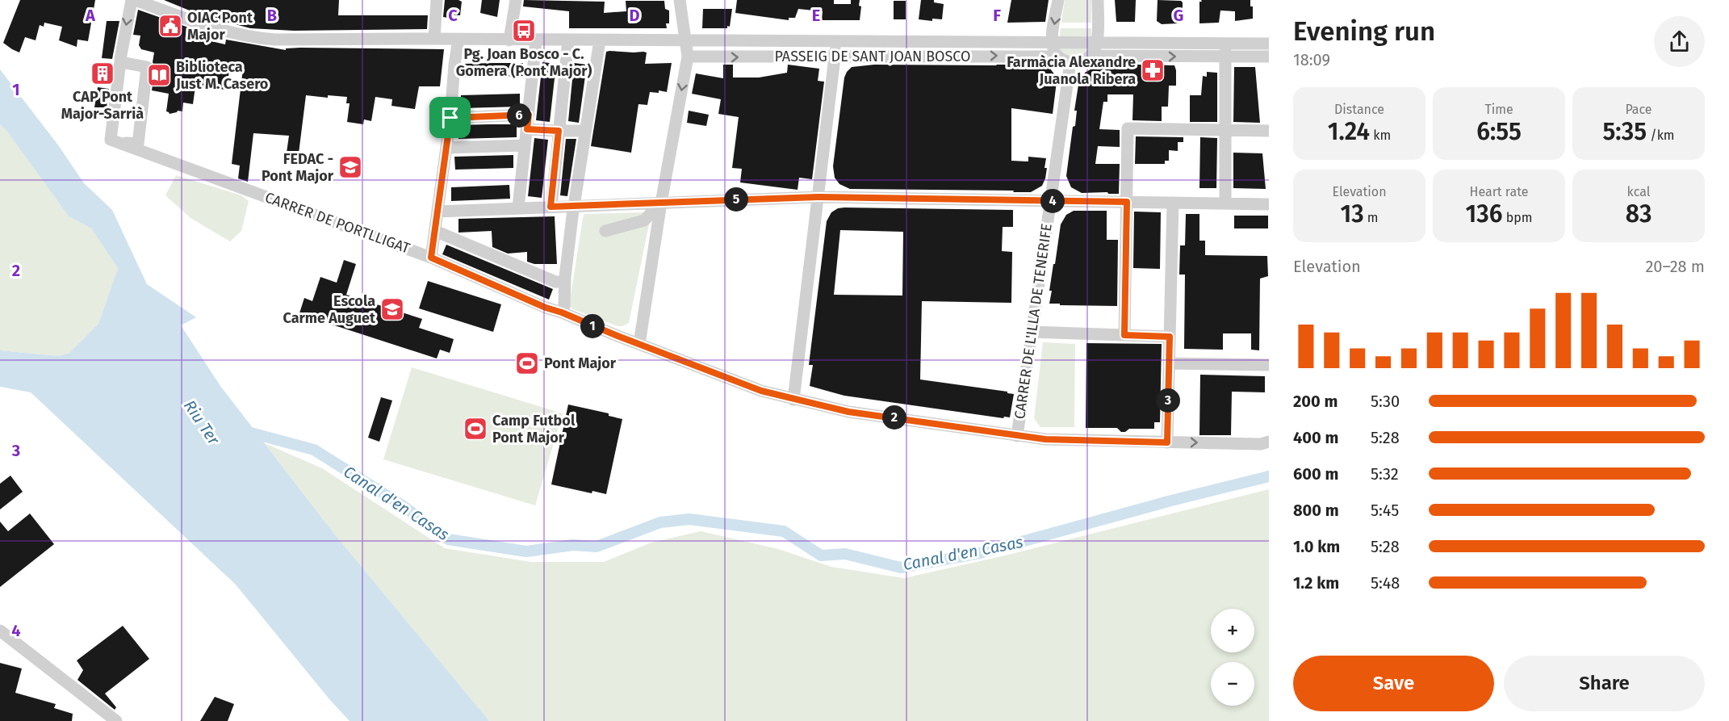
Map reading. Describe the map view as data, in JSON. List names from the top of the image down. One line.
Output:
{"streets":{"street":["PASSEIG DE SANT JOAN BOSCO","CARRER DE PORTLLIGAT","CARRER DE L'ILLA DE TENERIFE"]},"crossings":[["CARRER DE PORTLLIGAT","CARRER DE L'ILLA DE TENERIFE"]],"water":["Riu Ter","Canal d'en Casas"],"places":{"public building":["OIAC Pont Major"],"bus stop":["Pg. Joan Bosco - C. Gomera (Pont Major)"],"pharmacy":["Farmàcia Alexandre Juanola Ribera"],"building":["CAP Pont Major-Sarrià"],"library":["Biblioteca Just M. Casero"],"school or university":["FEDAC - Pont Major","Escola Carme Auguet"],"sports":["Pont Major","Camp Futbol Pont Major"]},"page":{"heading":["Evening run","18:09"],"stats":[["Distance","1.24 km"],["Time","6:55"],["Pace","5:35 /km"],["Elevation","13 m"],["Heart rate","136 bpm"],["kcal","83"]],"pins":["6","5","4","1","3","2"],"chart":["Elevation","20–28 m"],"list":[{"name":"200 m","note":"5:30"},{"name":"400 m","note":"5:28"},{"name":"600 m","note":"5:32"},{"name":"800 m","note":"5:45"},{"name":"1.0 km","note":"5:28"},{"name":"1.2 km","note":"5:48"}],"map_buttons":["+","−"],"buttons":["Save","Share"]},"grid":{"columns":["A","B","C","D","E","F","G"],"rows":["1","2","3","4"]}}
